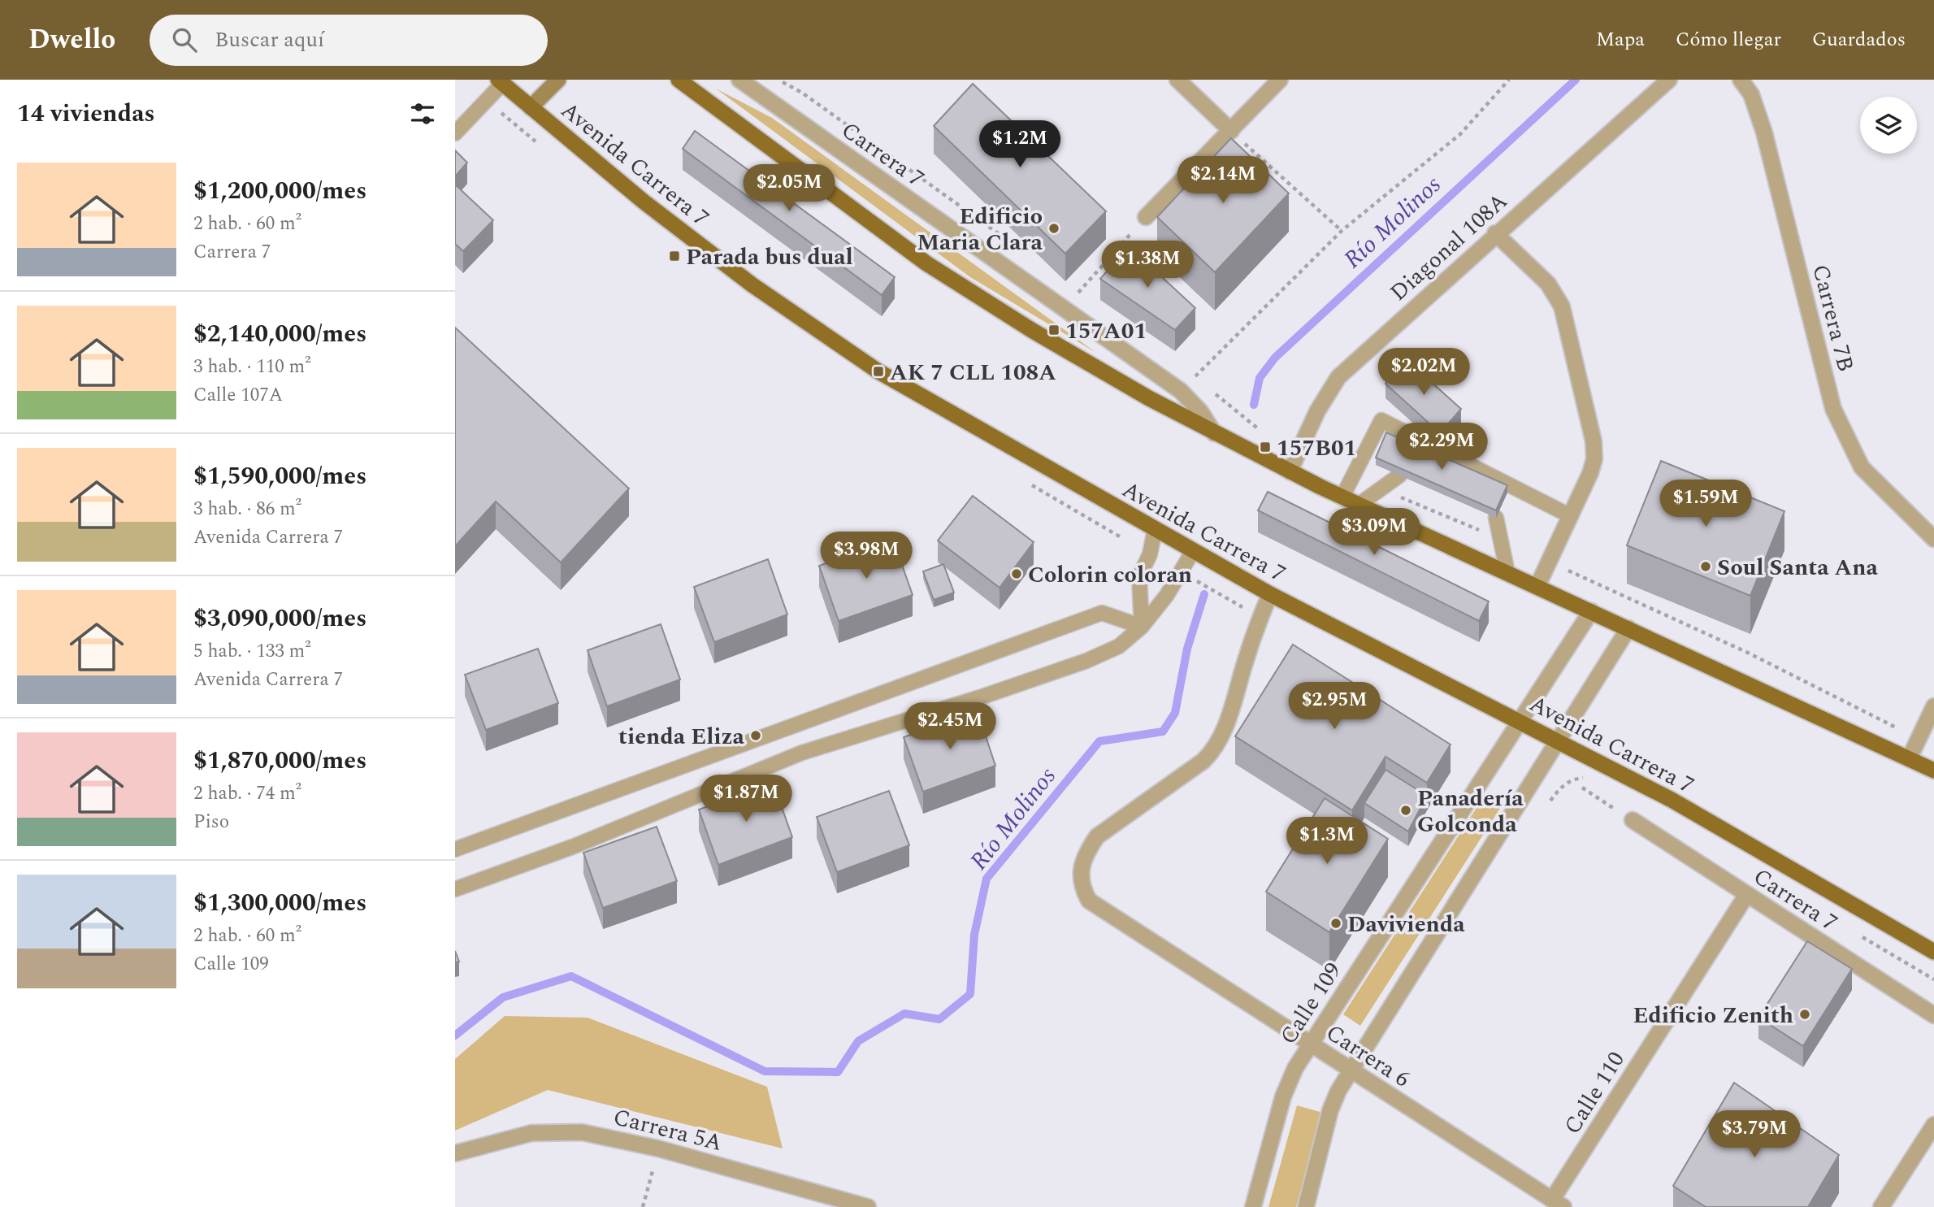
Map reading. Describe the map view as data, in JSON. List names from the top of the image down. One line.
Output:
{"streets":{"main road":["Avenida Carrera 7"],"street":["Carrera 7","Diagonal 108A","Carrera 7B","Calle 109","Carrera 6","Calle 110","Carrera 5A"]},"crossings":[["Carrera 7","Calle 110"],["Avenida Carrera 7","Calle 109"],["Avenida Carrera 7","Carrera 6"],["Calle 109","Carrera 6"],["Carrera 6","Calle 110"]],"water":["Río Molinos"],"places":{"other":["Edificio Maria Clara","Soul Santa Ana","Colorin coloran","tienda Eliza","Panadería Golconda","Davivienda","Edificio Zenith"],"transit":["Parada bus dual","157A01","AK 7 CLL 108A","157B01"]},"page":{"header":"Dwello","search":"Buscar aquí","nav":["Mapa","Cómo llegar","Guardados"],"heading":"14 viviendas","price":["$1.2M","$2.14M","$2.05M","$1.38M","$2.02M","$2.29M","$1.59M","$3.09M","$3.98M","$2.95M","$2.45M","$1.87M","$1.3M","$3.79M"],"list":[{"name":"$1,200,000/mes","note":"2 hab. · 60 m² · Carrera 7"},{"name":"$2,140,000/mes","note":"3 hab. · 110 m² · Calle 107A"},{"name":"$1,590,000/mes","note":"3 hab. · 86 m² · Avenida Carrera 7"},{"name":"$3,090,000/mes","note":"5 hab. · 133 m² · Avenida Carrera 7"},{"name":"$1,870,000/mes","note":"2 hab. · 74 m² · Piso"},{"name":"$1,300,000/mes","note":"2 hab. · 60 m² · Calle 109"}]}}
